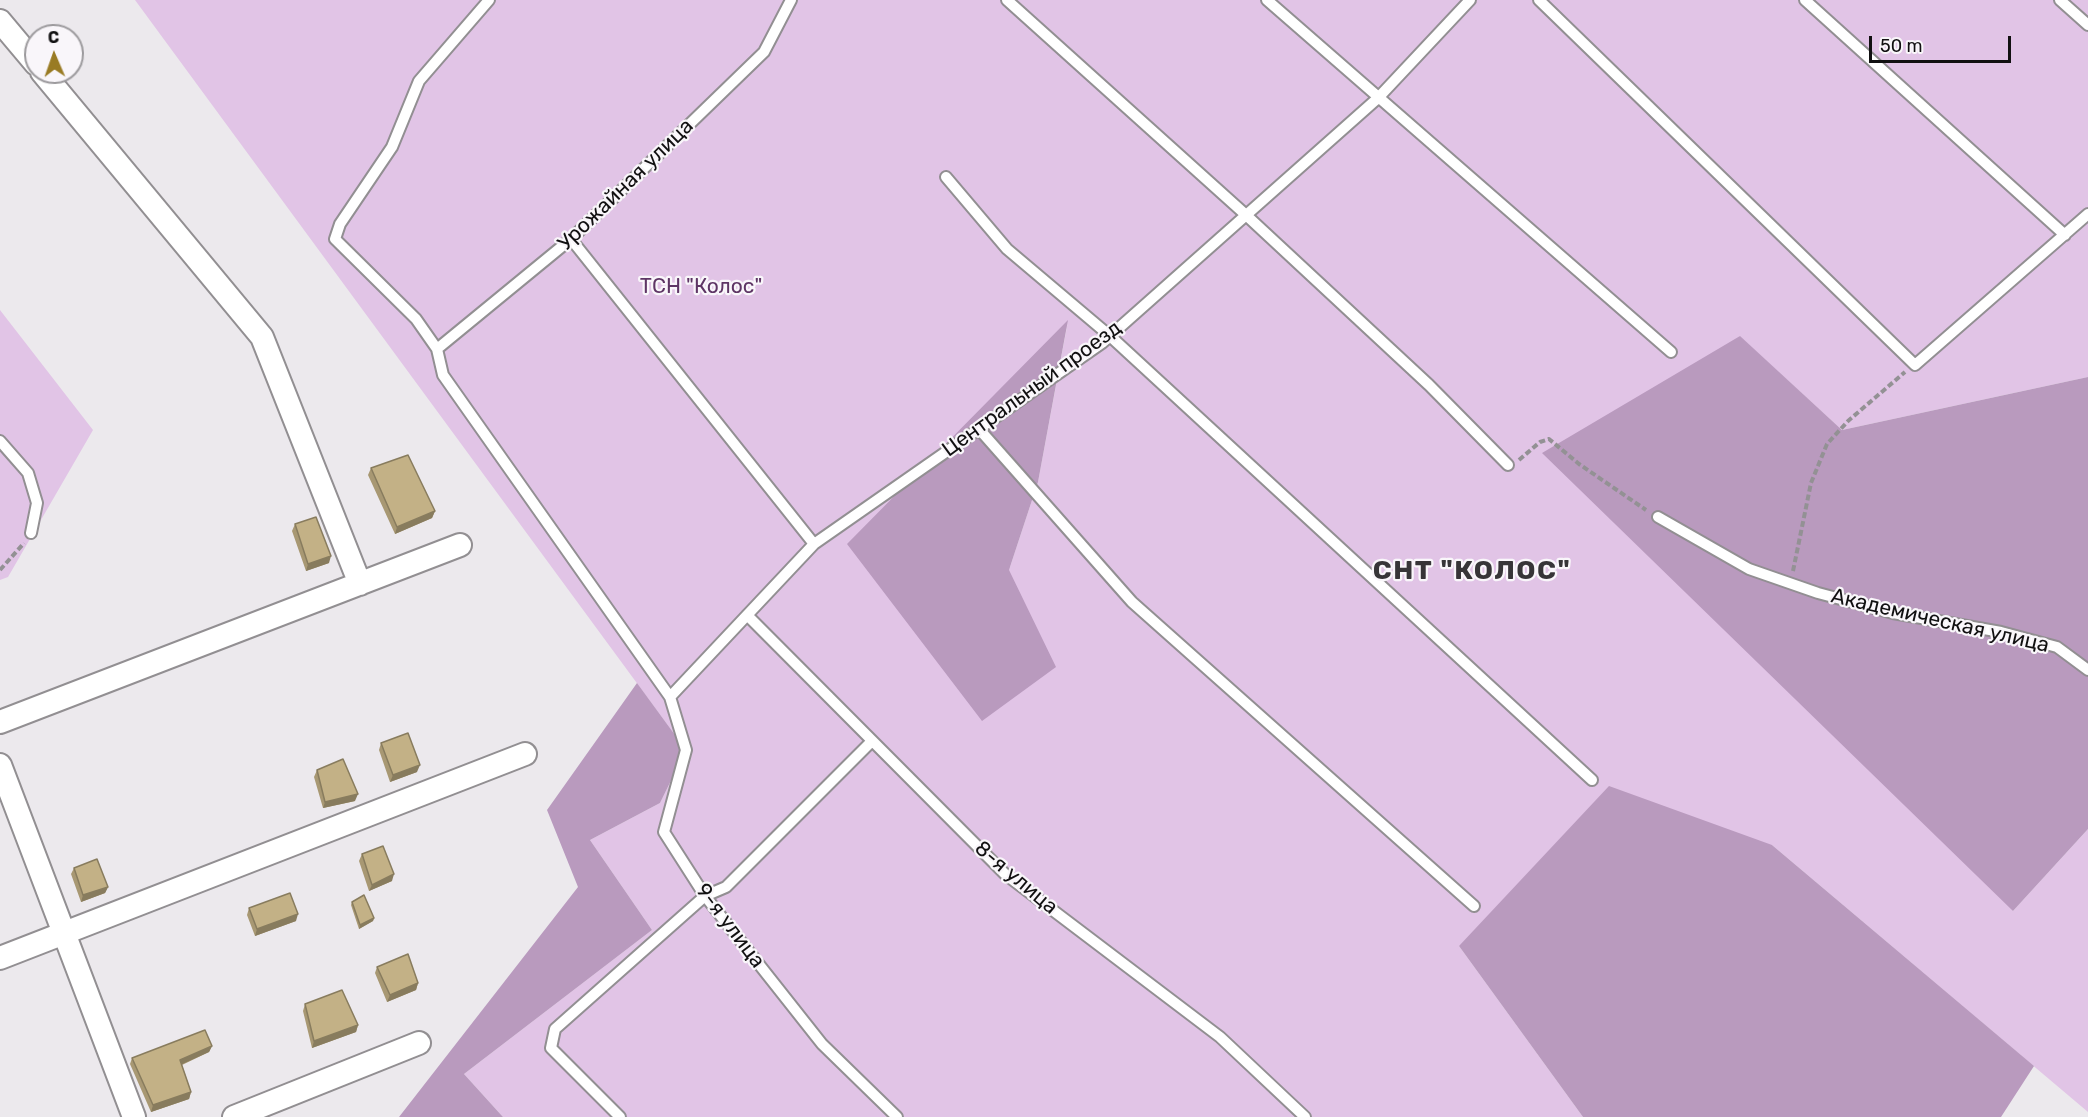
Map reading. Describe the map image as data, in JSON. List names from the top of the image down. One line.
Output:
{"streets":{"lane":["Урожайная улица","Центральный проезд","Академическая улица","8-я улица","9-я улица"]},"crossings":[["Урожайная улица","9-я улица"],["Центральный проезд","8-я улица"],["Центральный проезд","9-я улица"]],"districts":["СНТ \"КОЛОС\""],"parks":["ТСН \"Колос\""],"scale_bar":"50 m","north":"top"}
